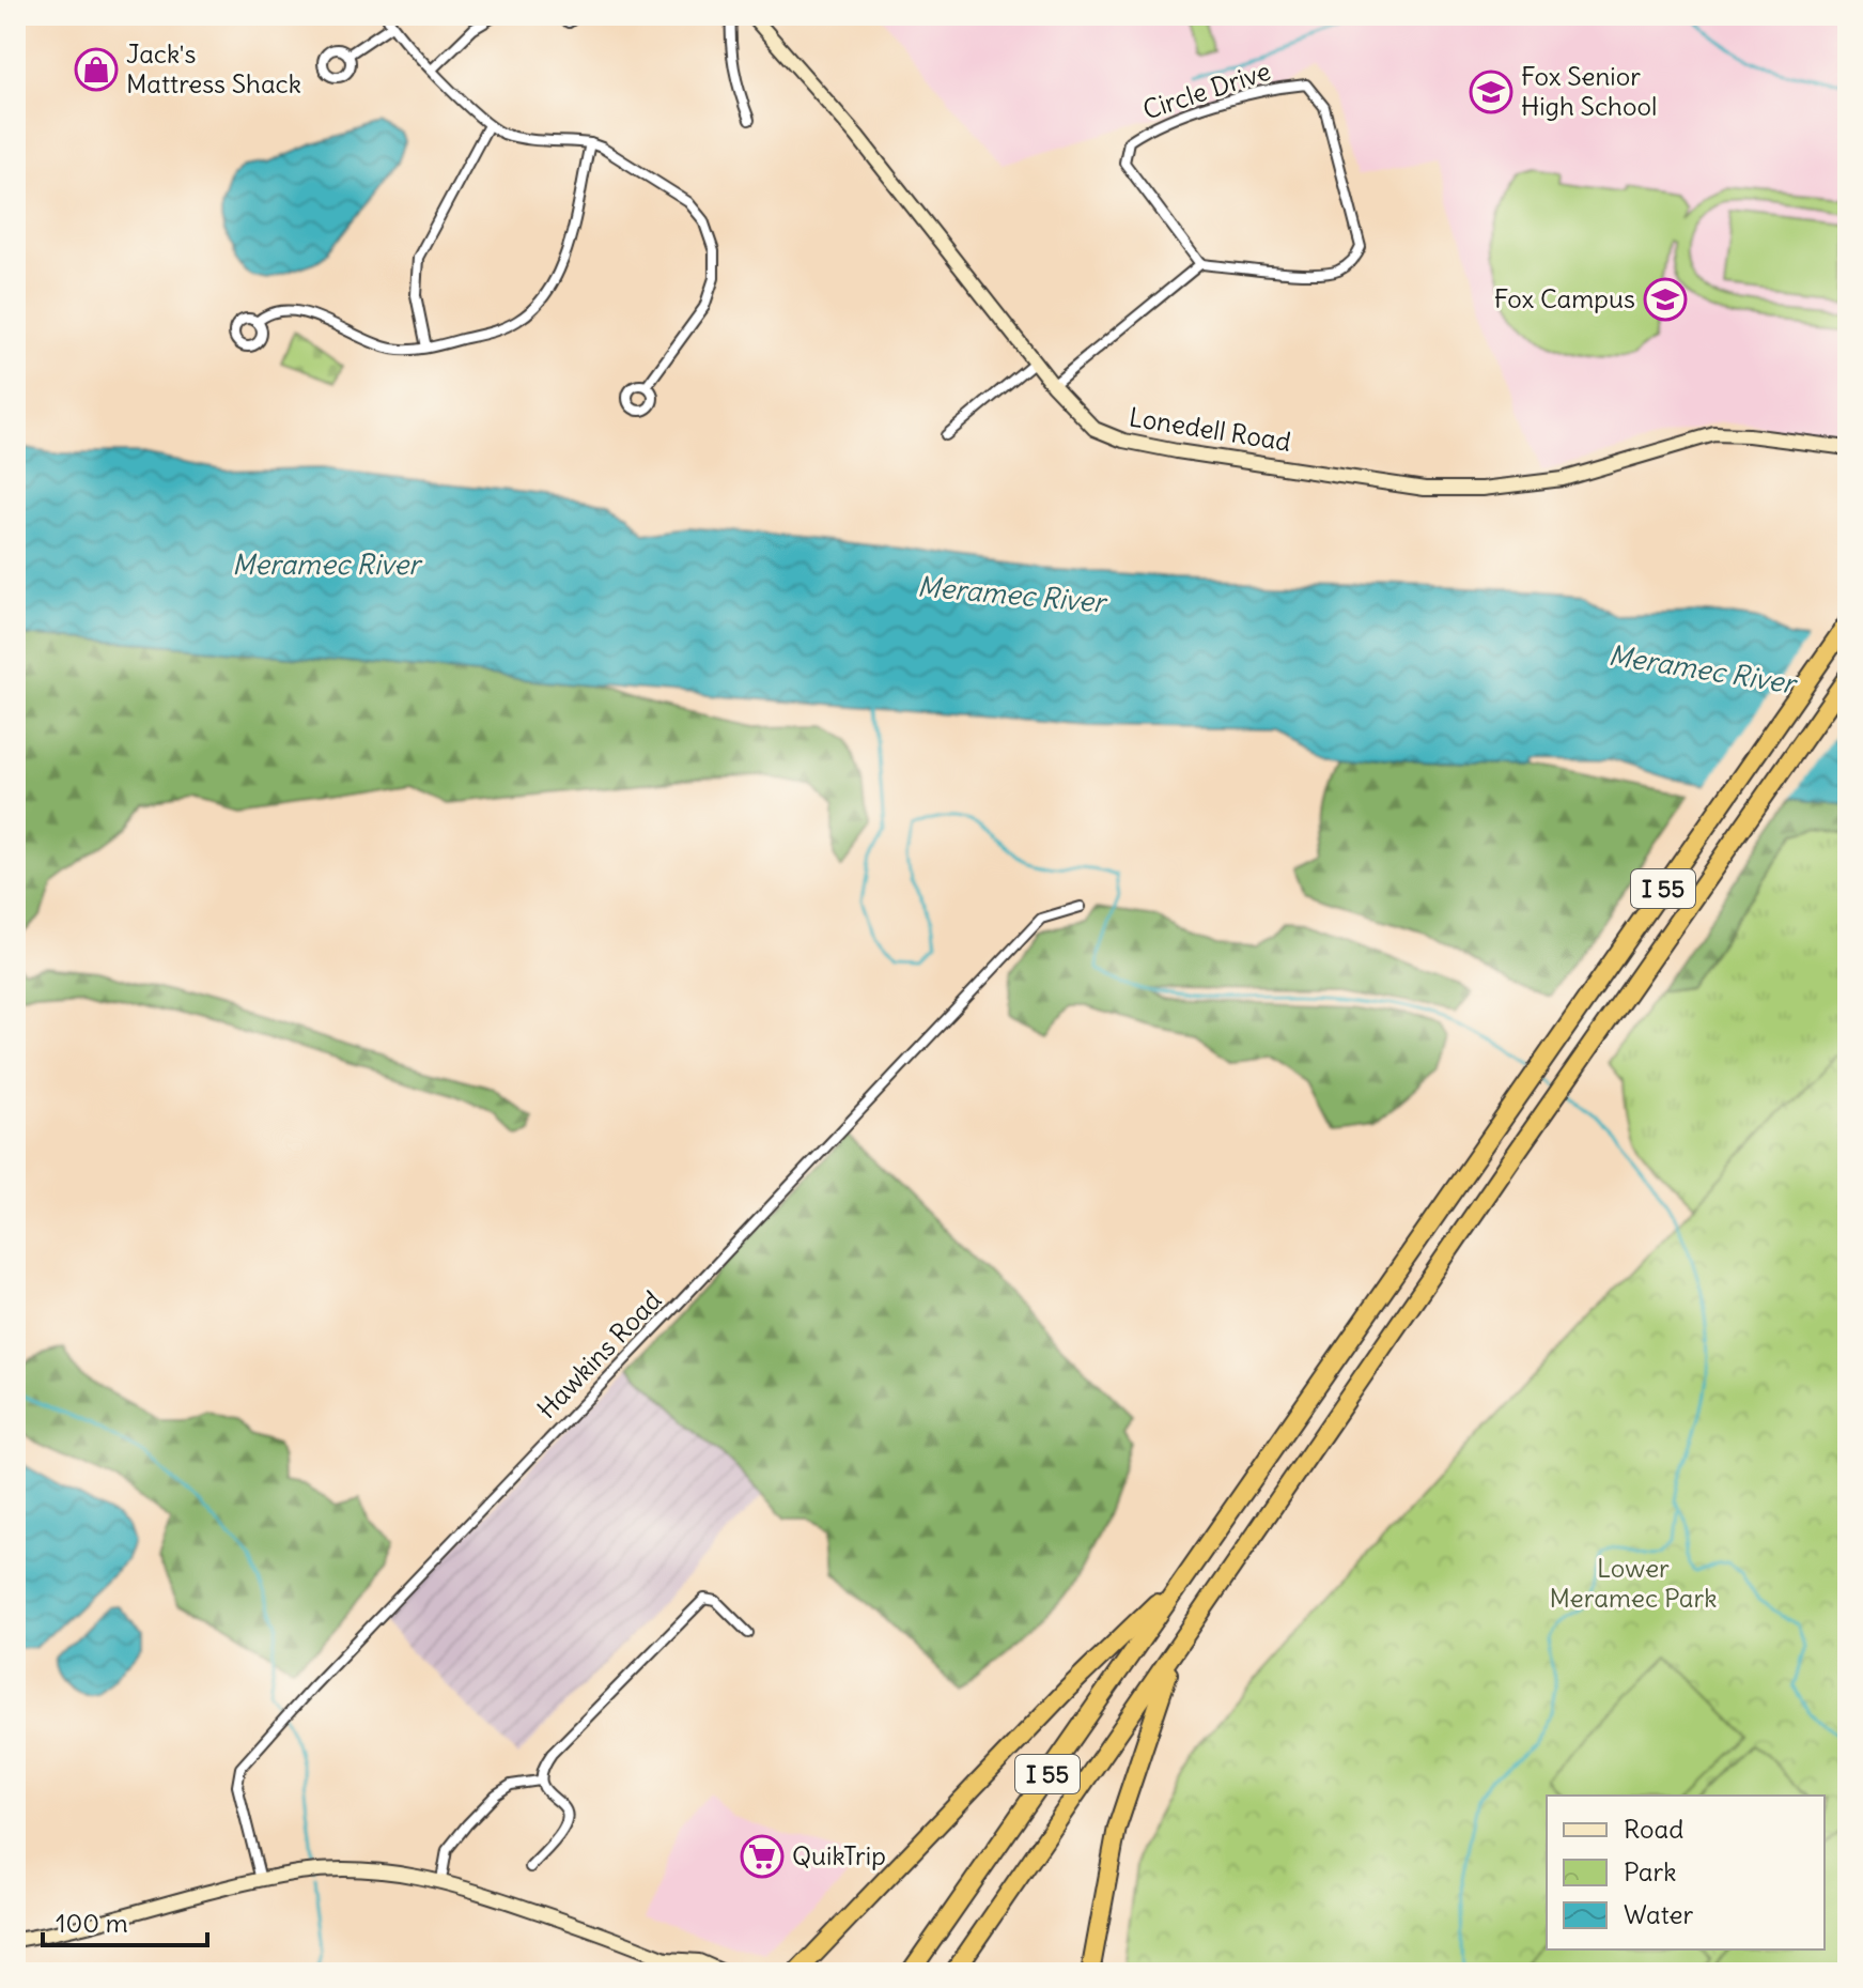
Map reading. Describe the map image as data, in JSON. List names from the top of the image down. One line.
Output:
{"streets":{"highway":["I 55"],"street":["Circle Drive","Lonedell Road","Hawkins Road"]},"water":["Meramec River"],"parks":["Lower Meramec Park"],"places":{"shop":["Jack's Mattress Shack"],"school or university":["Fox Senior High School","Fox Campus"],"supermarket":["QuikTrip"]},"legend":["Road","Park","Water"],"scale_bar":"100 m"}
